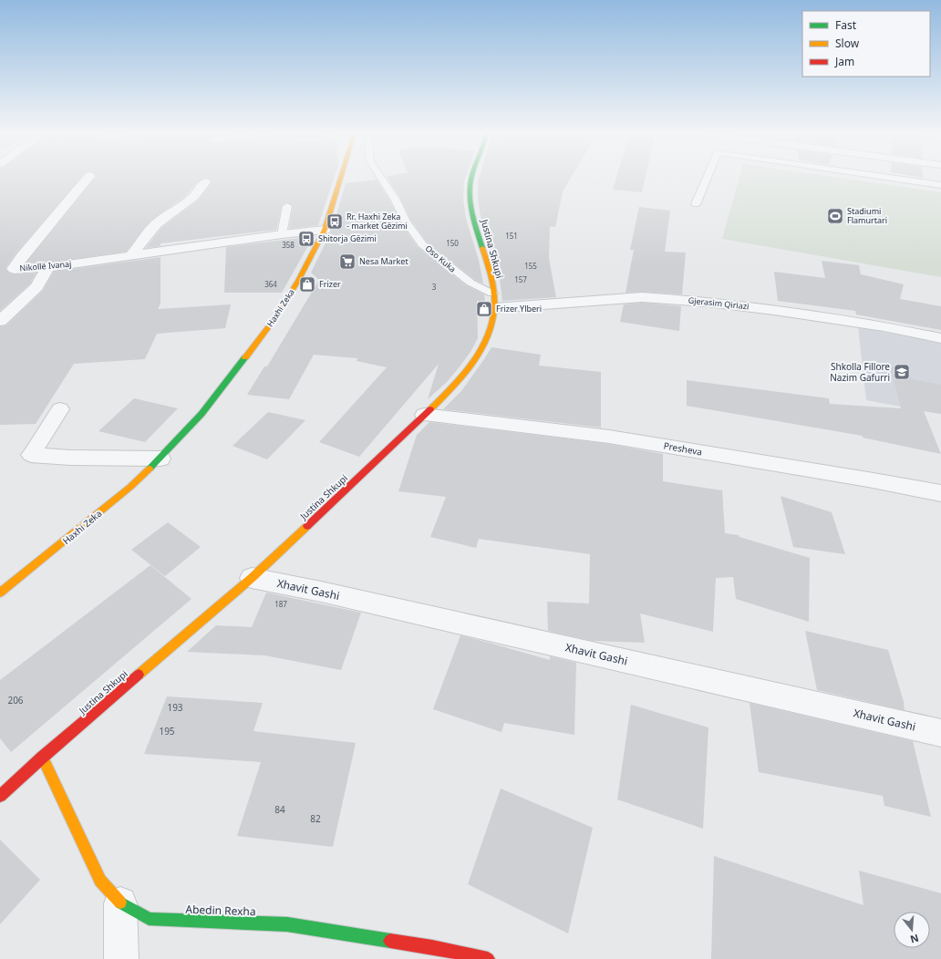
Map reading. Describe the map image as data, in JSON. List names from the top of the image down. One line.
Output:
{"streets":{"street":["Justina Shkupi","Nikollë Ivanaj","Gjerasim Qiriazi","Haxhi Zeka","Presheva","Xhavit Gashi","Abedin Rexha"],"lane":["Oso Kuka"]},"crossings":[["Justina Shkupi","Oso Kuka"],["Justina Shkupi","Gjerasim Qiriazi"],["Justina Shkupi","Presheva"],["Justina Shkupi","Xhavit Gashi"],["Justina Shkupi","Abedin Rexha"],["Oso Kuka","Gjerasim Qiriazi"],["Nikollë Ivanaj","Haxhi Zeka"]],"places":{"sports":["Stadiumi Flamurtari"],"bus stop":["Rr. Haxhi Zeka - market Gëzimi","Shitorja Gëzimi"],"supermarket":["Nesa Market"],"shop":["Frizer","Frizer Ylberi"],"school or university":["Shkolla Fillore Nazim Gafurri"]},"house_numbers":["151","150","358","155","157","364","3","187","206","193","195","84","82"],"legend":["Fast","Slow","Jam"],"north":"bottom"}
